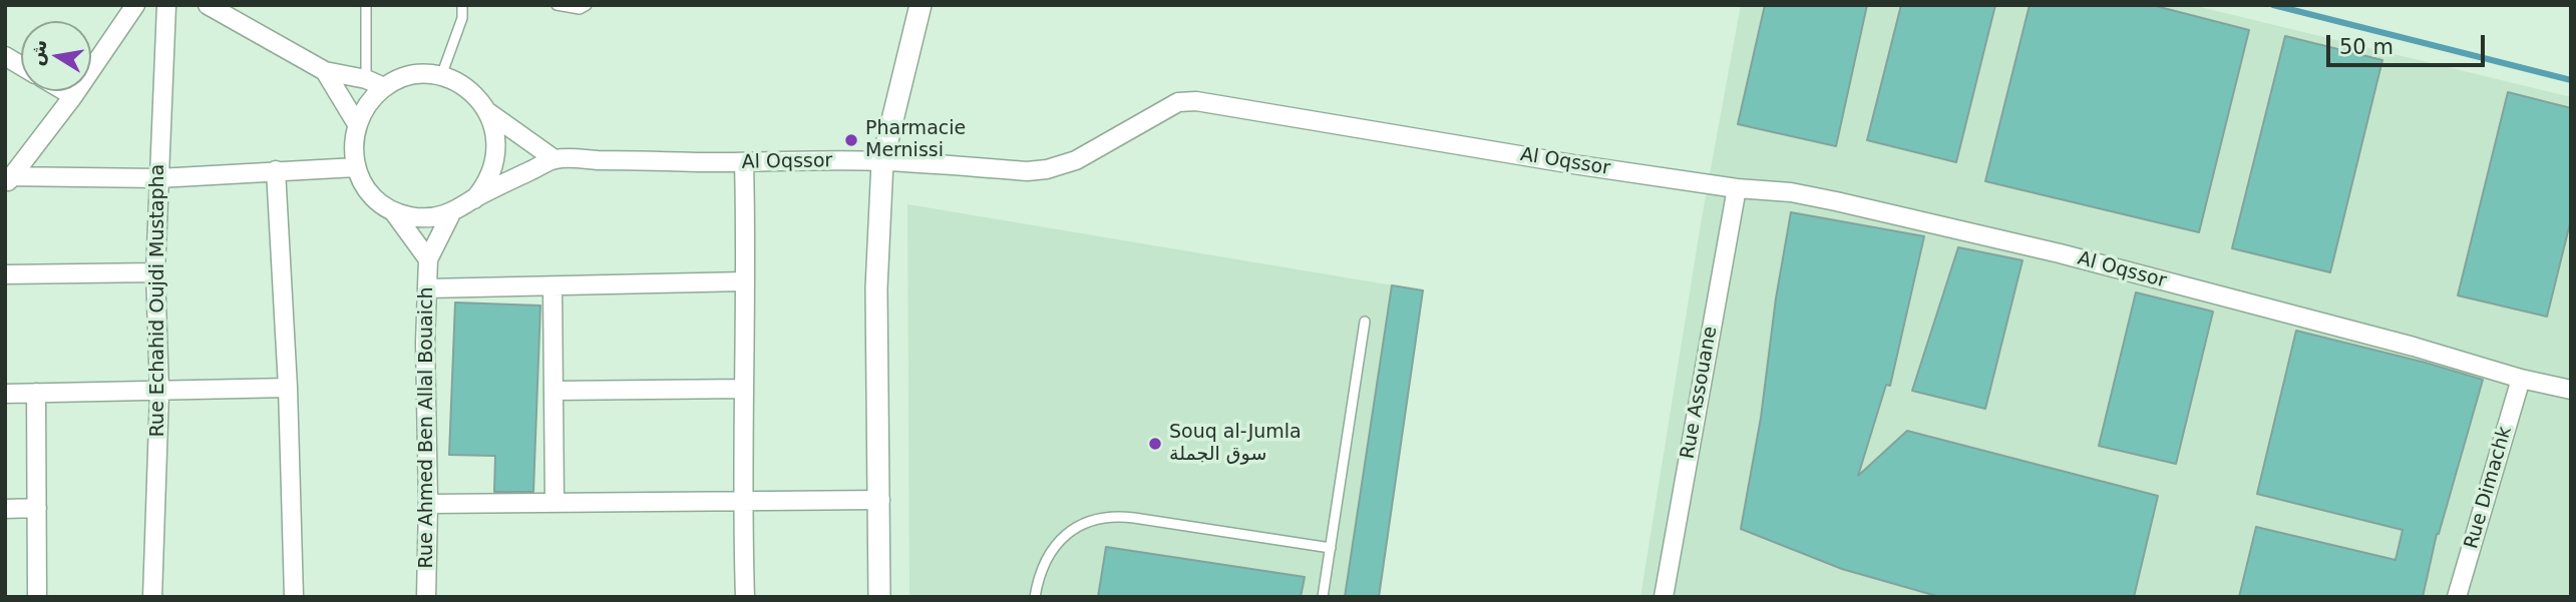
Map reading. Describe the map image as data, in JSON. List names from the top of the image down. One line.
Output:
{"streets":{"street":["Al Oqssor","Rue Echahid Oujdi Mustapha","Rue Assouane","Rue Ahmed Ben Allal Bouaich","Rue Dimachk"]},"crossings":[["Al Oqssor","Rue Assouane"],["Al Oqssor","Rue Ahmed Ben Allal Bouaich"],["Al Oqssor","Rue Dimachk"]],"places":["Pharmacie Mernissi","Souq al-Jumla سوق الجملة"],"scale_bar":"50 m","north":"left"}
